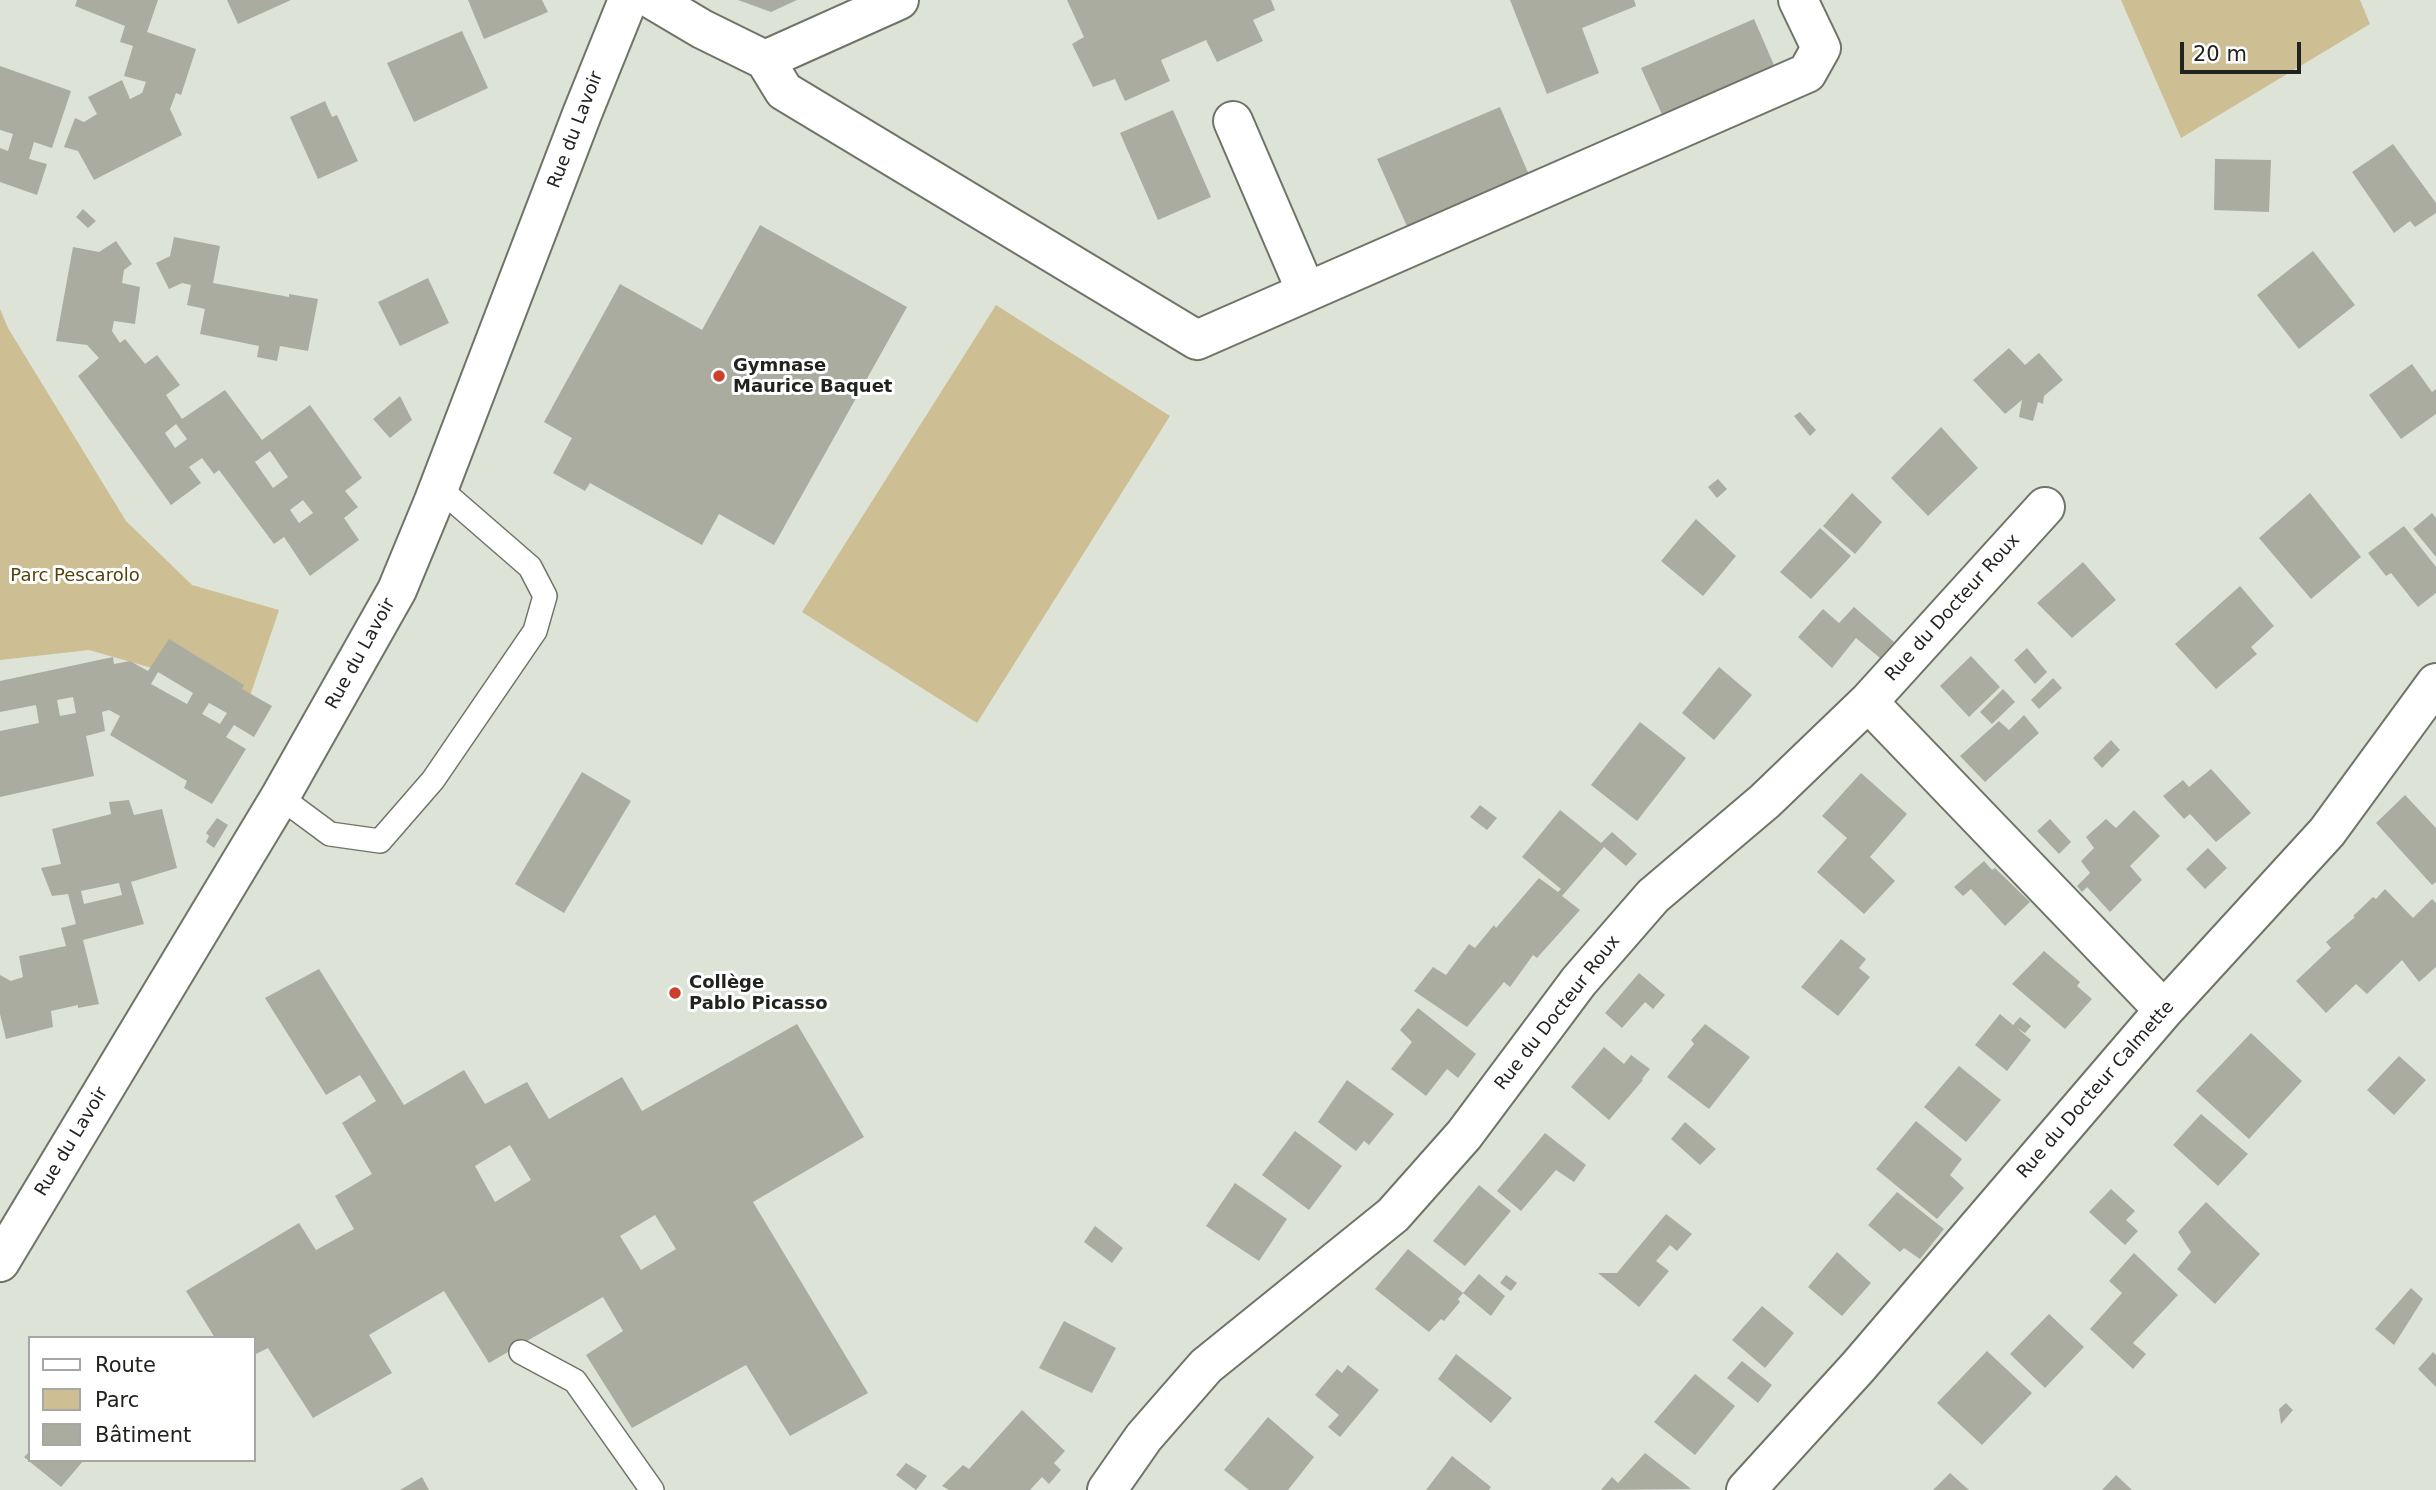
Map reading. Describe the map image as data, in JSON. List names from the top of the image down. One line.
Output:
{"streets":{"street":["Rue du Lavoir","Rue du Docteur Roux","Rue du Docteur Calmette"]},"parks":["Parc Pescarolo"],"places":["Gymnase Maurice Baquet","Collège Pablo Picasso"],"legend":["Route","Parc","Bâtiment"],"scale_bar":"20 m"}
